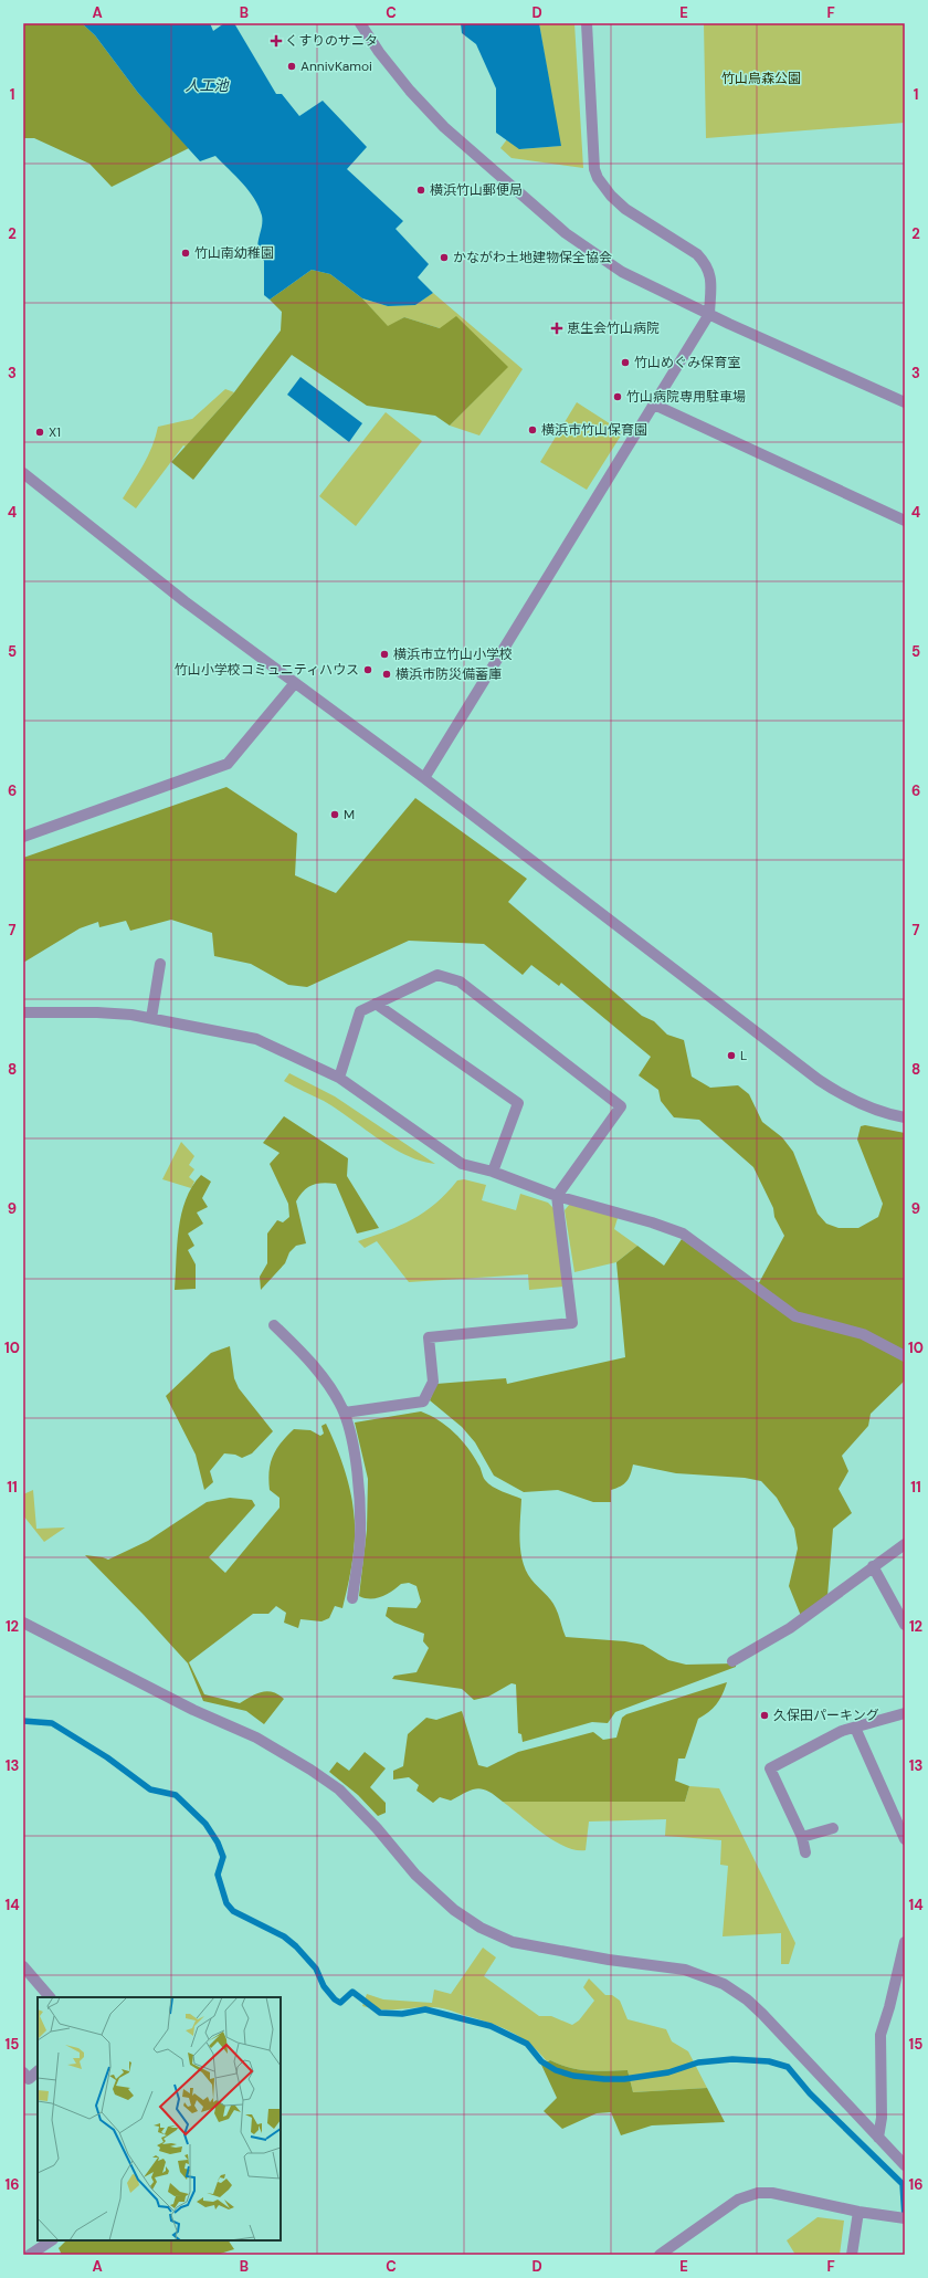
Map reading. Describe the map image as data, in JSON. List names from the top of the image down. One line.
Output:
{"water":["人工池"],"parks":["竹山烏森公園"],"places":{"health":["くすりのサニタ","恵生会竹山病院"],"other":["AnnivKamoi","横浜竹山郵便局","竹山南幼稚園","かながわ土地建物保全協会","竹山めぐみ保育室","竹山病院専用駐車場","横浜市竹山保育園","X1","横浜市立竹山小学校","竹山小学校コミュニティハウス","横浜市防災備蓄庫","M","L","久保田パーキング"]},"grid":{"columns":["A","B","C","D","E","F"],"rows":["1","2","3","4","5","6","7","8","9","10","11","12","13","14","15","16"]}}
